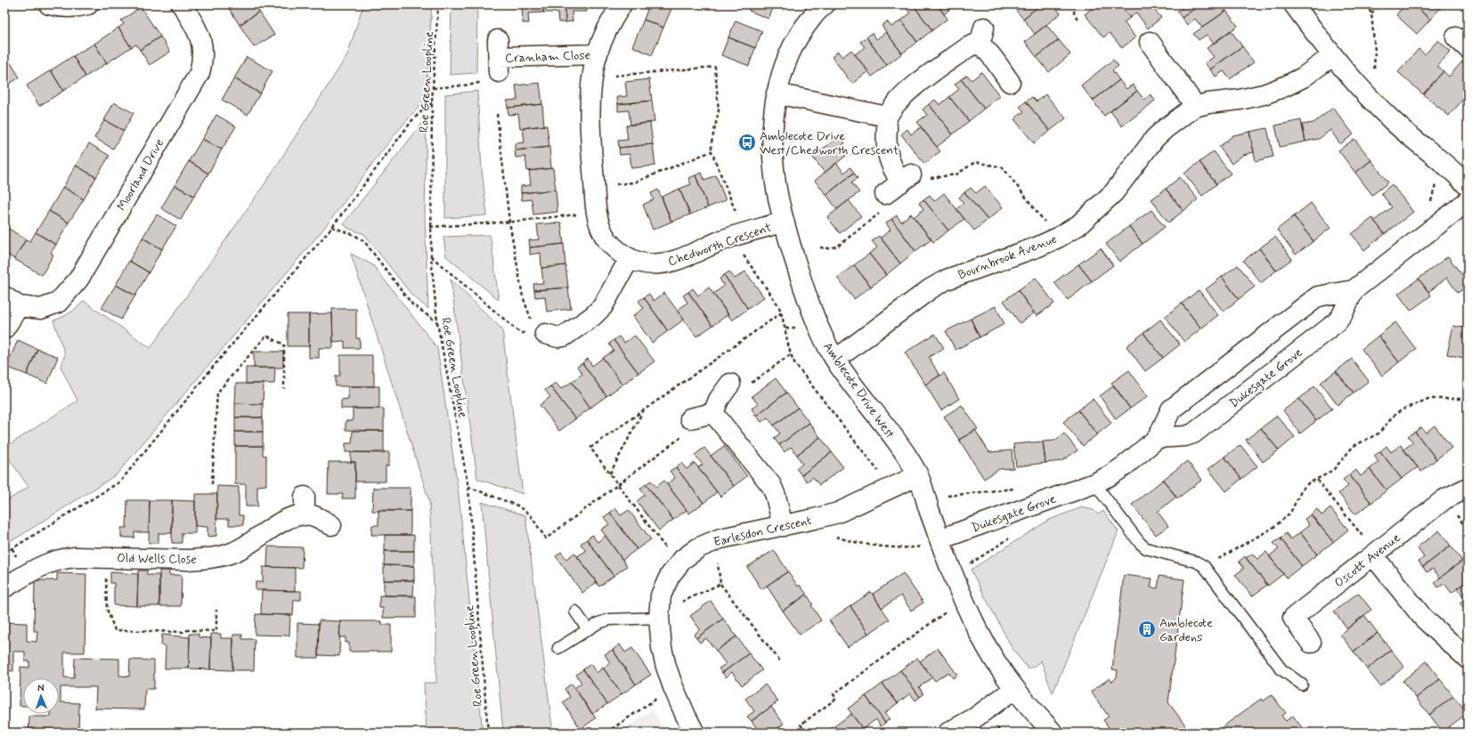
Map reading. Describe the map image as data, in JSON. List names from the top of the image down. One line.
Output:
{"streets":{"street":["Cranham Close","Moorland Drive","Chedworth Crescent","Bournbrook Avenue","Dukesgate Grove","Amblecote Drive West","Earlesdon Crescent","Old Wells Close","Oscott Avenue"],"path":["Roe Green Loopline"]},"crossings":[["Cranham Close","Chedworth Crescent"],["Chedworth Crescent","Amblecote Drive West"],["Bournbrook Avenue","Amblecote Drive West"],["Dukesgate Grove","Amblecote Drive West"],["Amblecote Drive West","Earlesdon Crescent"]],"places":{"bus stop":["Amblecote Drive West/Chedworth Crescent"],"building":["Amblecote Gardens"]},"north":"top"}
